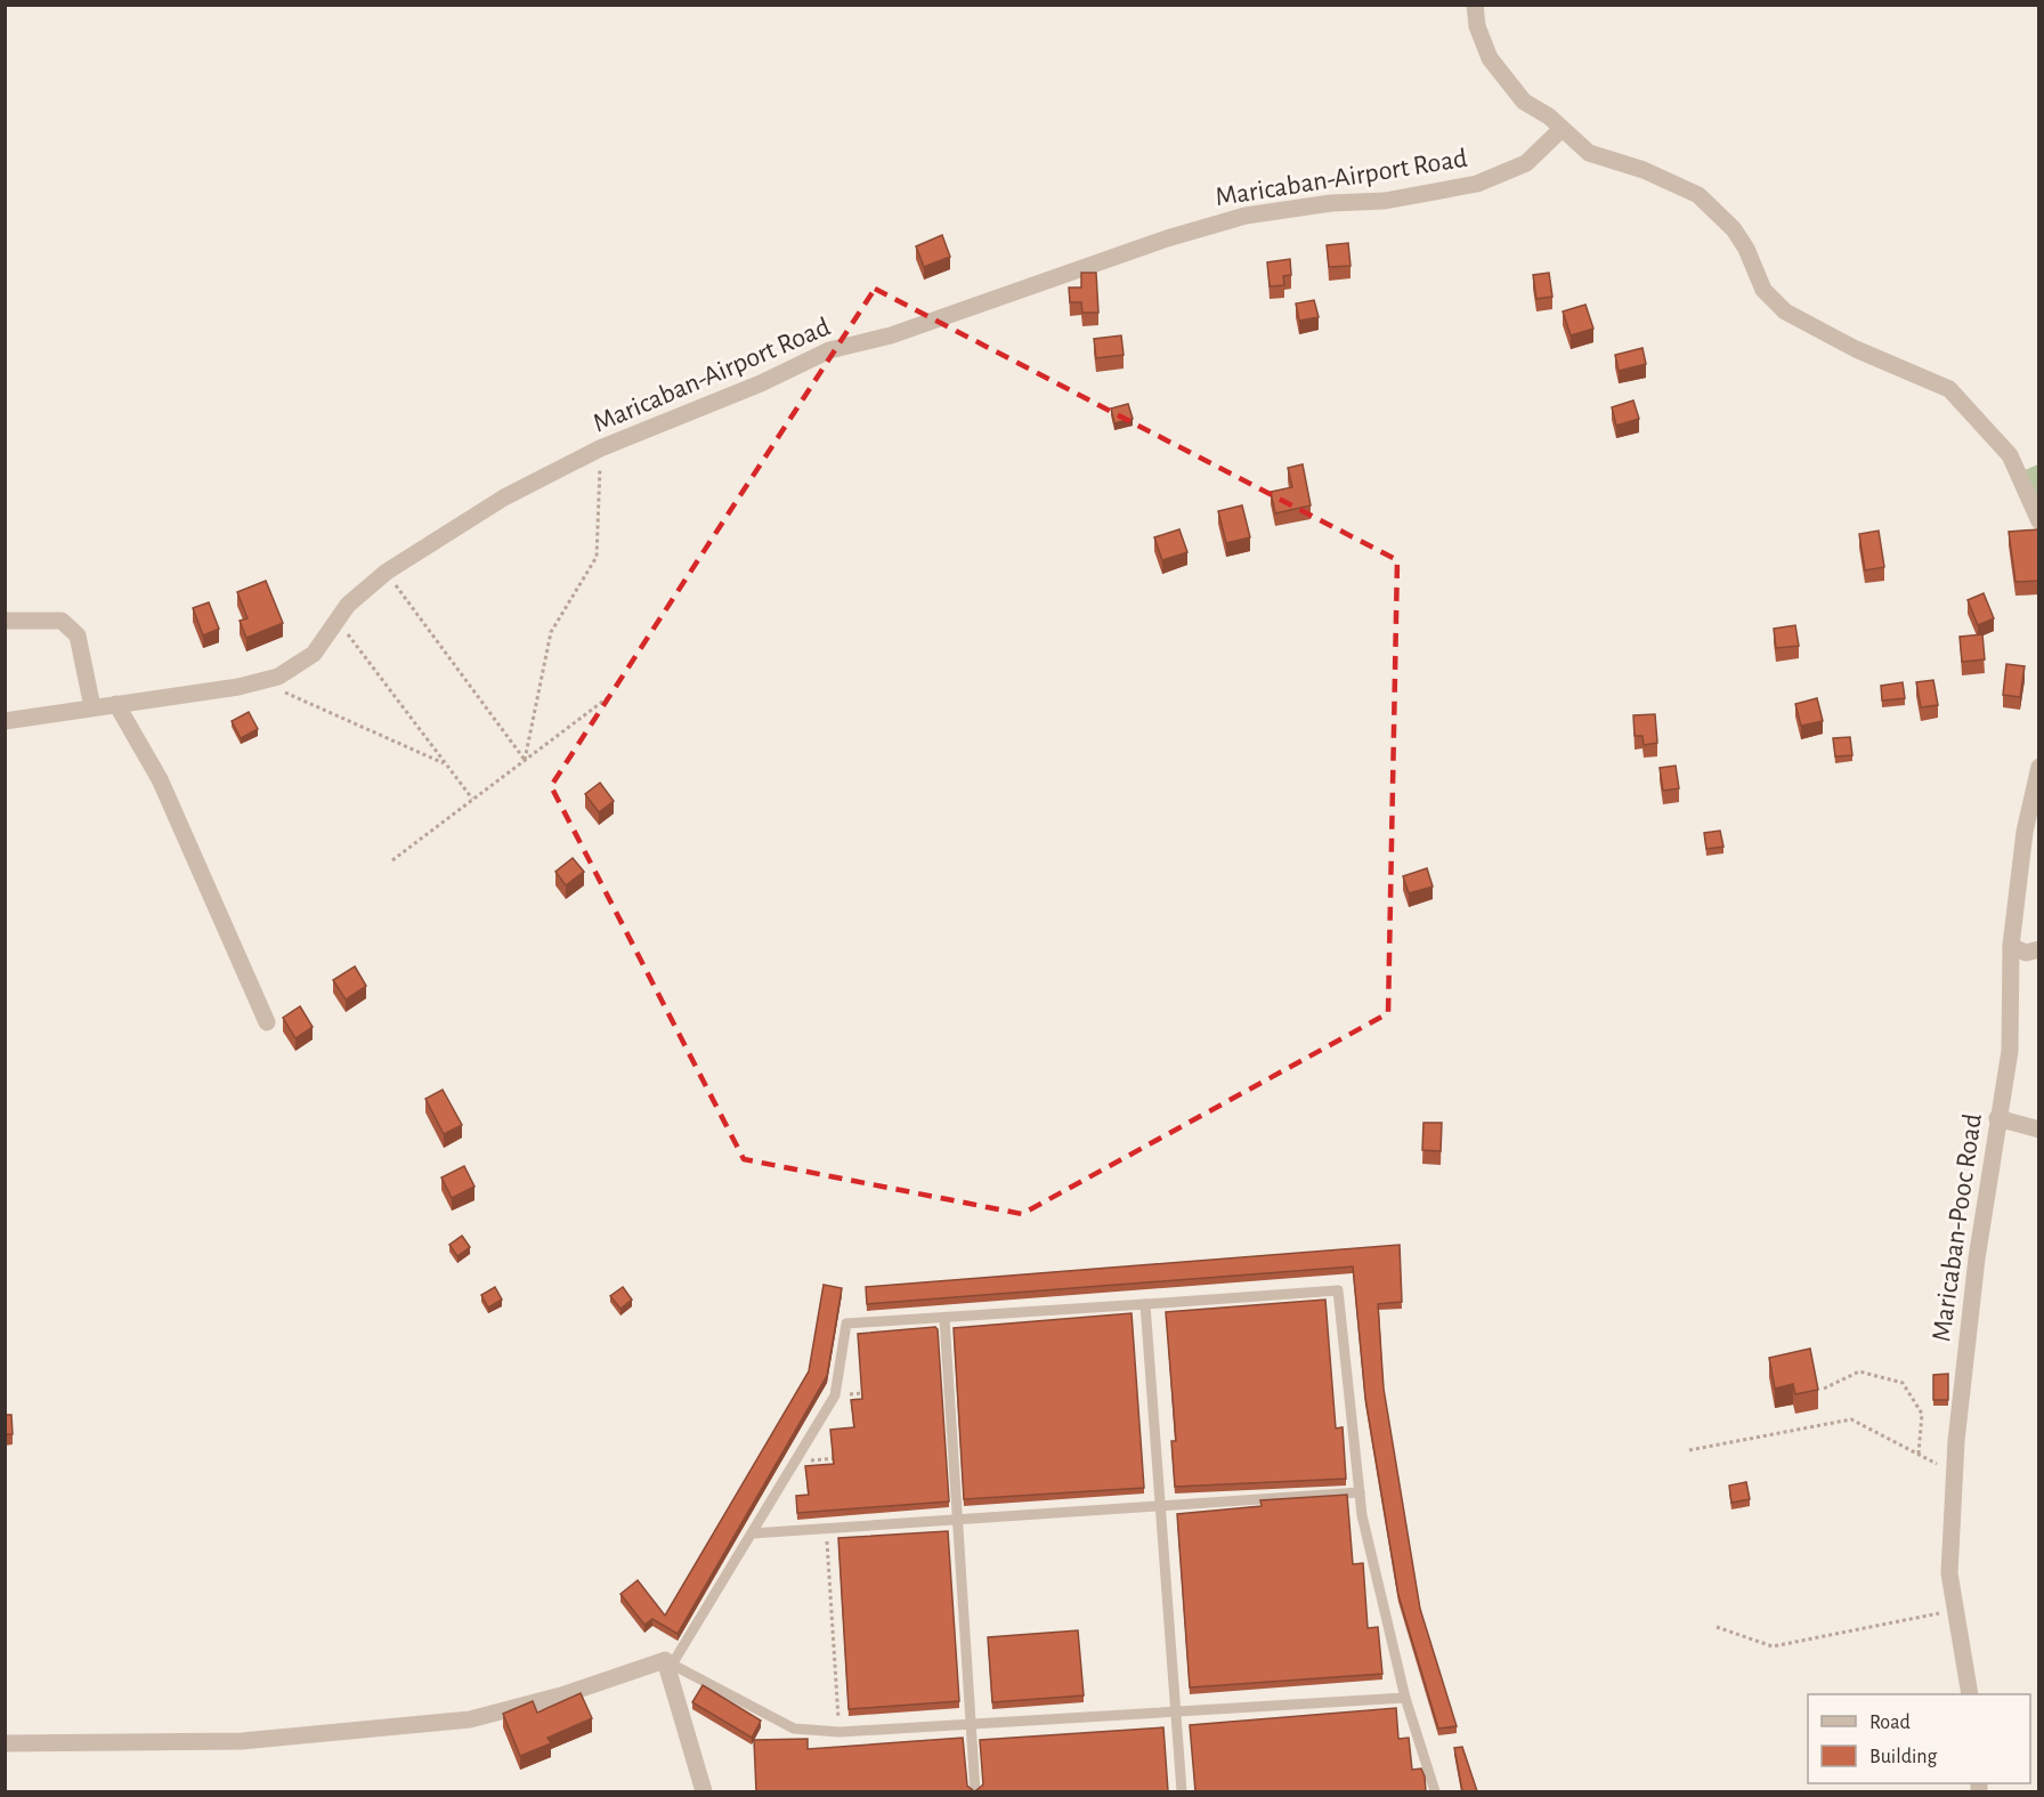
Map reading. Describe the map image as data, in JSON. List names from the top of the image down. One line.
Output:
{"streets":{"street":["Maricaban-Airport Road","Maricaban-Pooc Road"]},"legend":["Road","Building"]}
